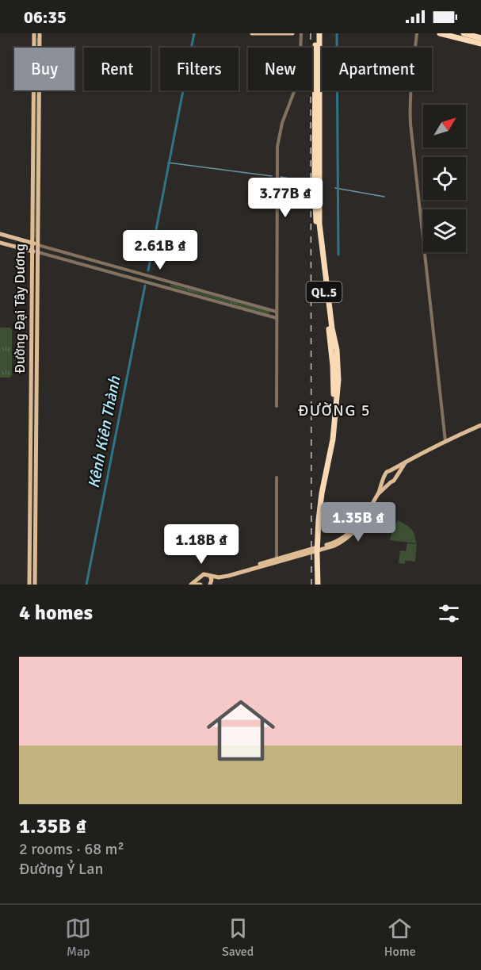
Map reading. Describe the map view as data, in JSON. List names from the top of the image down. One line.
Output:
{"streets":{"highway":["QL.5"],"main road":["Đường Đại Tây Dương"]},"districts":["ĐƯỜNG 5"],"water":["Kênh Kiên Thành"],"north":"top right","page":{"status":"06:35","chip":["Buy","Rent","Filters","New","Apartment"],"price":["3.77B ₫","2.61B ₫","1.35B ₫","1.18B ₫"],"heading":"4 homes","list":[{"name":"1.35B ₫","note":"2 rooms · 68 m² · Đường Ỷ Lan"}],"tabs":["Map","Saved","Home"]}}
